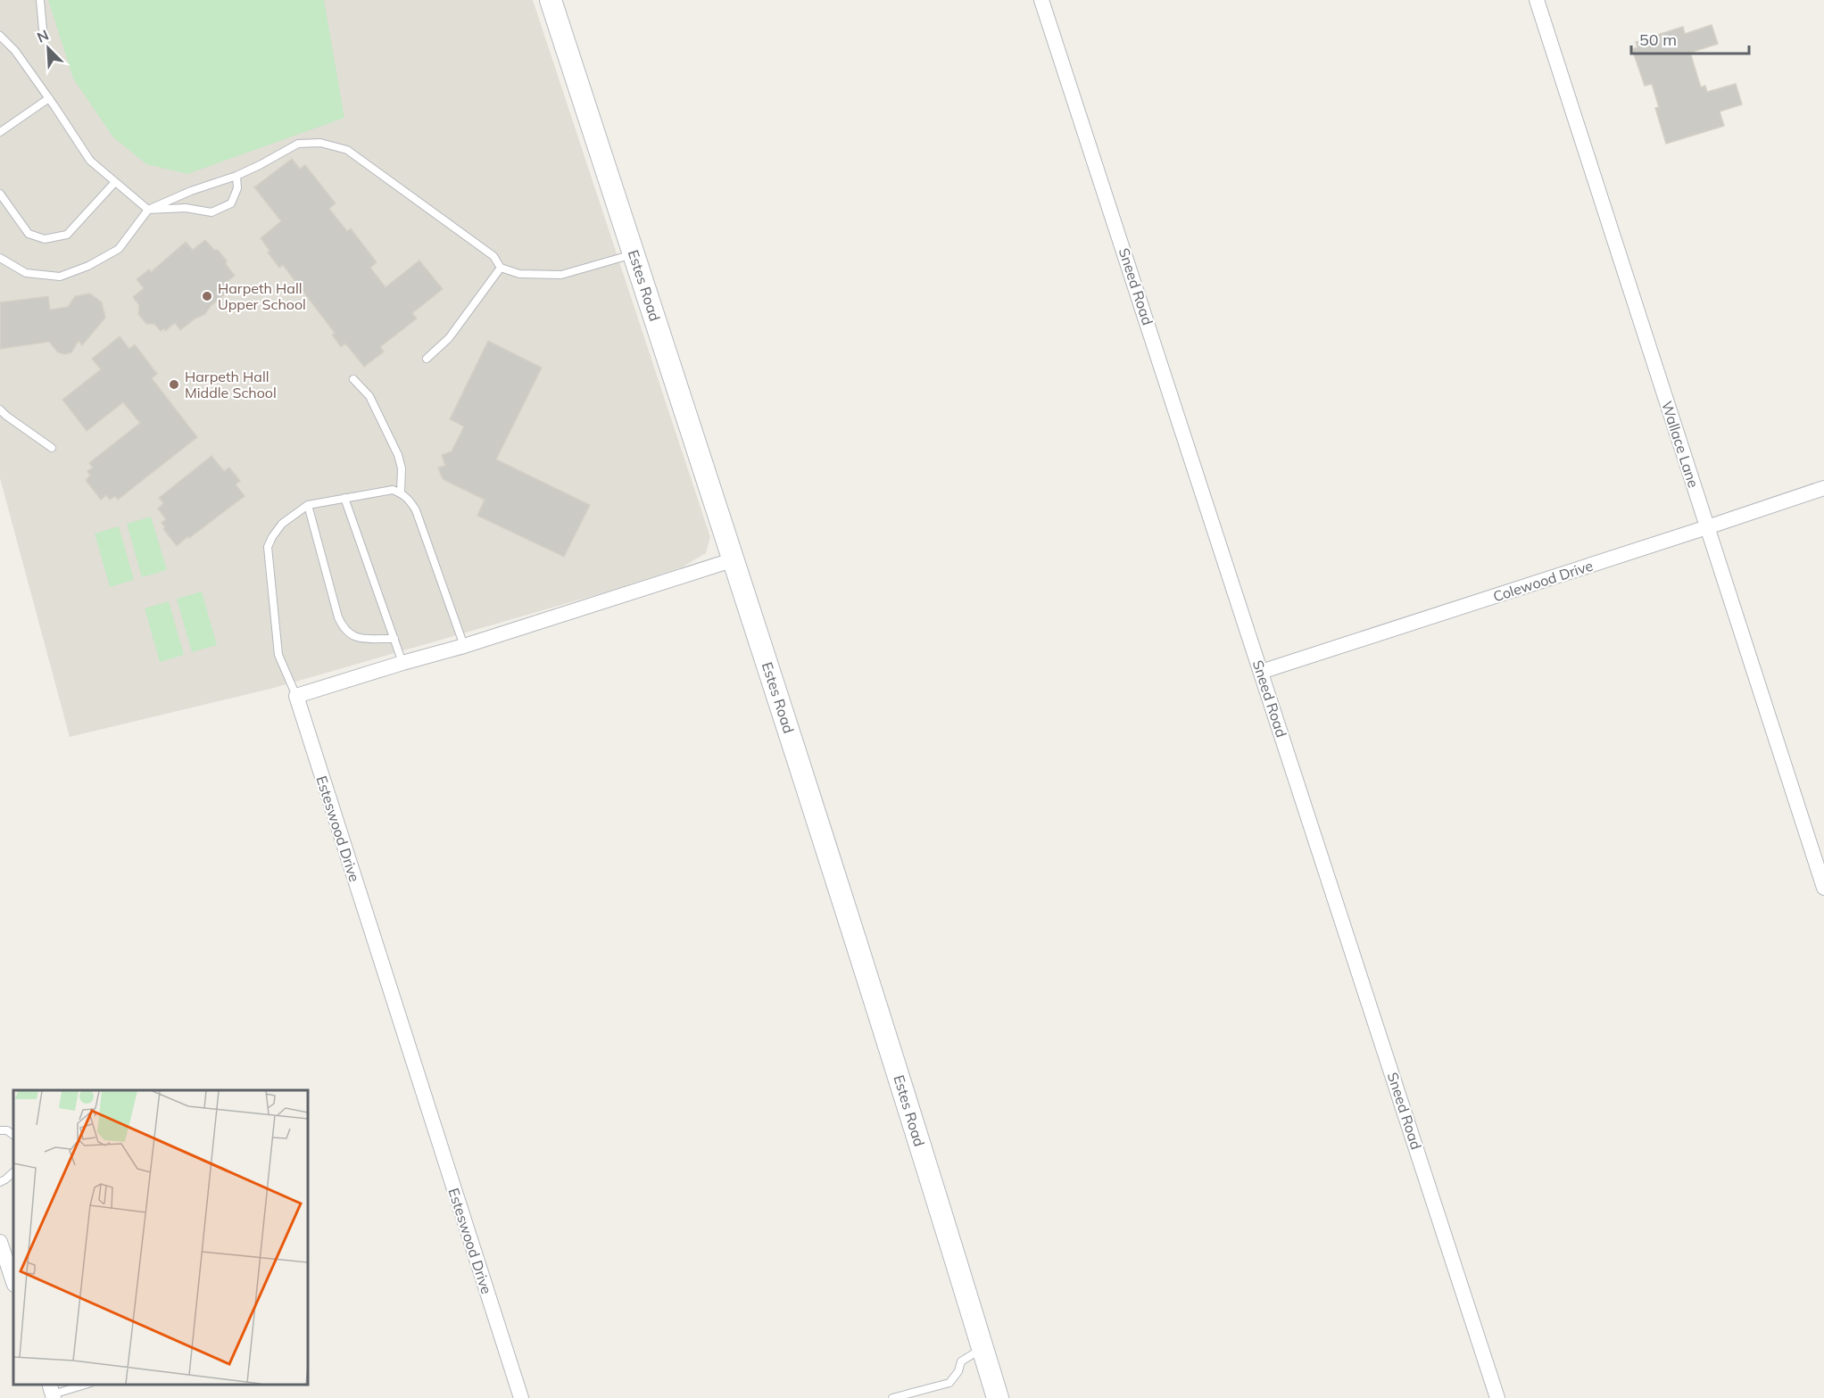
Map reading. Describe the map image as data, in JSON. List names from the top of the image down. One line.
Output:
{"streets":{"main road":["Estes Road"],"street":["Sneed Road","Wallace Lane","Colewood Drive","Esteswood Drive"]},"crossings":[["Sneed Road","Colewood Drive"],["Wallace Lane","Colewood Drive"]],"places":["Harpeth Hall Upper School","Harpeth Hall Middle School"],"scale_bar":"50 m","north":"top left"}
